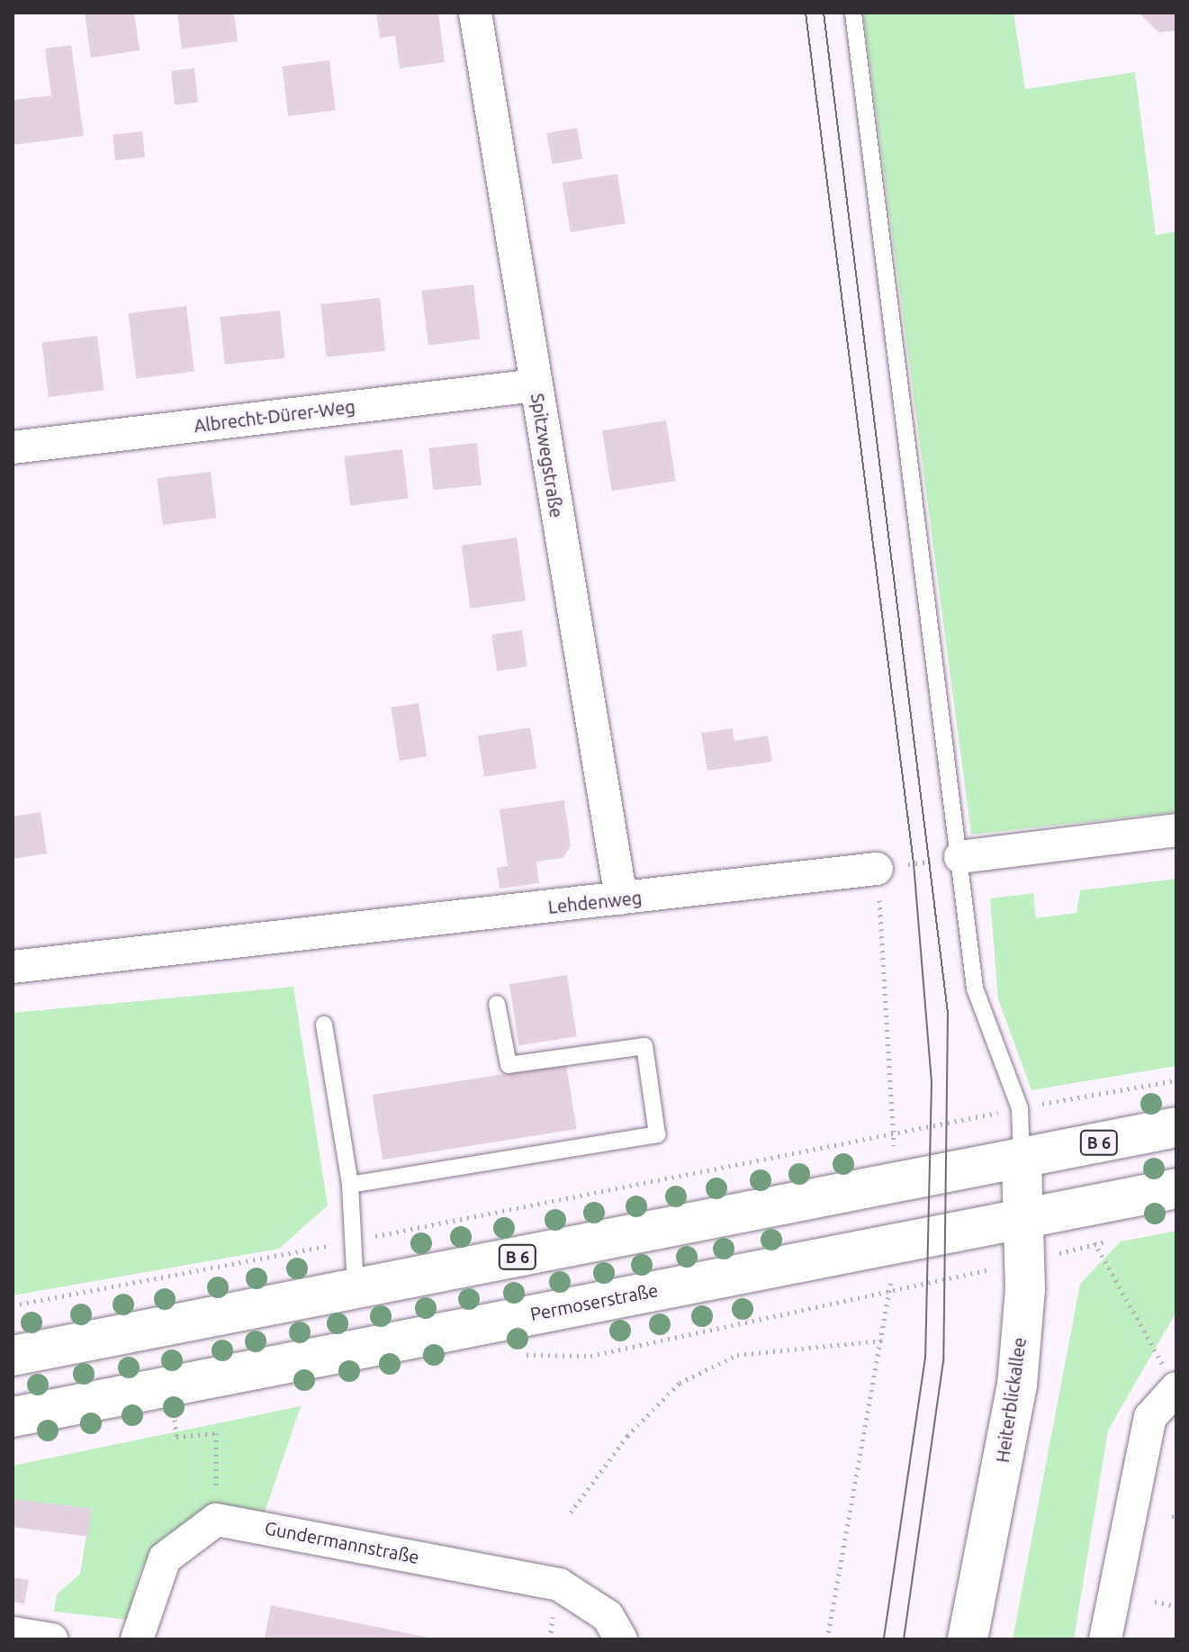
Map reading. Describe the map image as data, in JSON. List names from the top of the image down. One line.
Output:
{"streets":{"main road":["B 6","Permoserstraße","Heiterblickallee"],"street":["Albrecht-Dürer-Weg","Spitzwegstraße","Lehdenweg","Gundermannstraße"]},"crossings":[["Albrecht-Dürer-Weg","Spitzwegstraße"],["Spitzwegstraße","Lehdenweg"],["B 6","Heiterblickallee"],["Permoserstraße","Heiterblickallee"]]}
